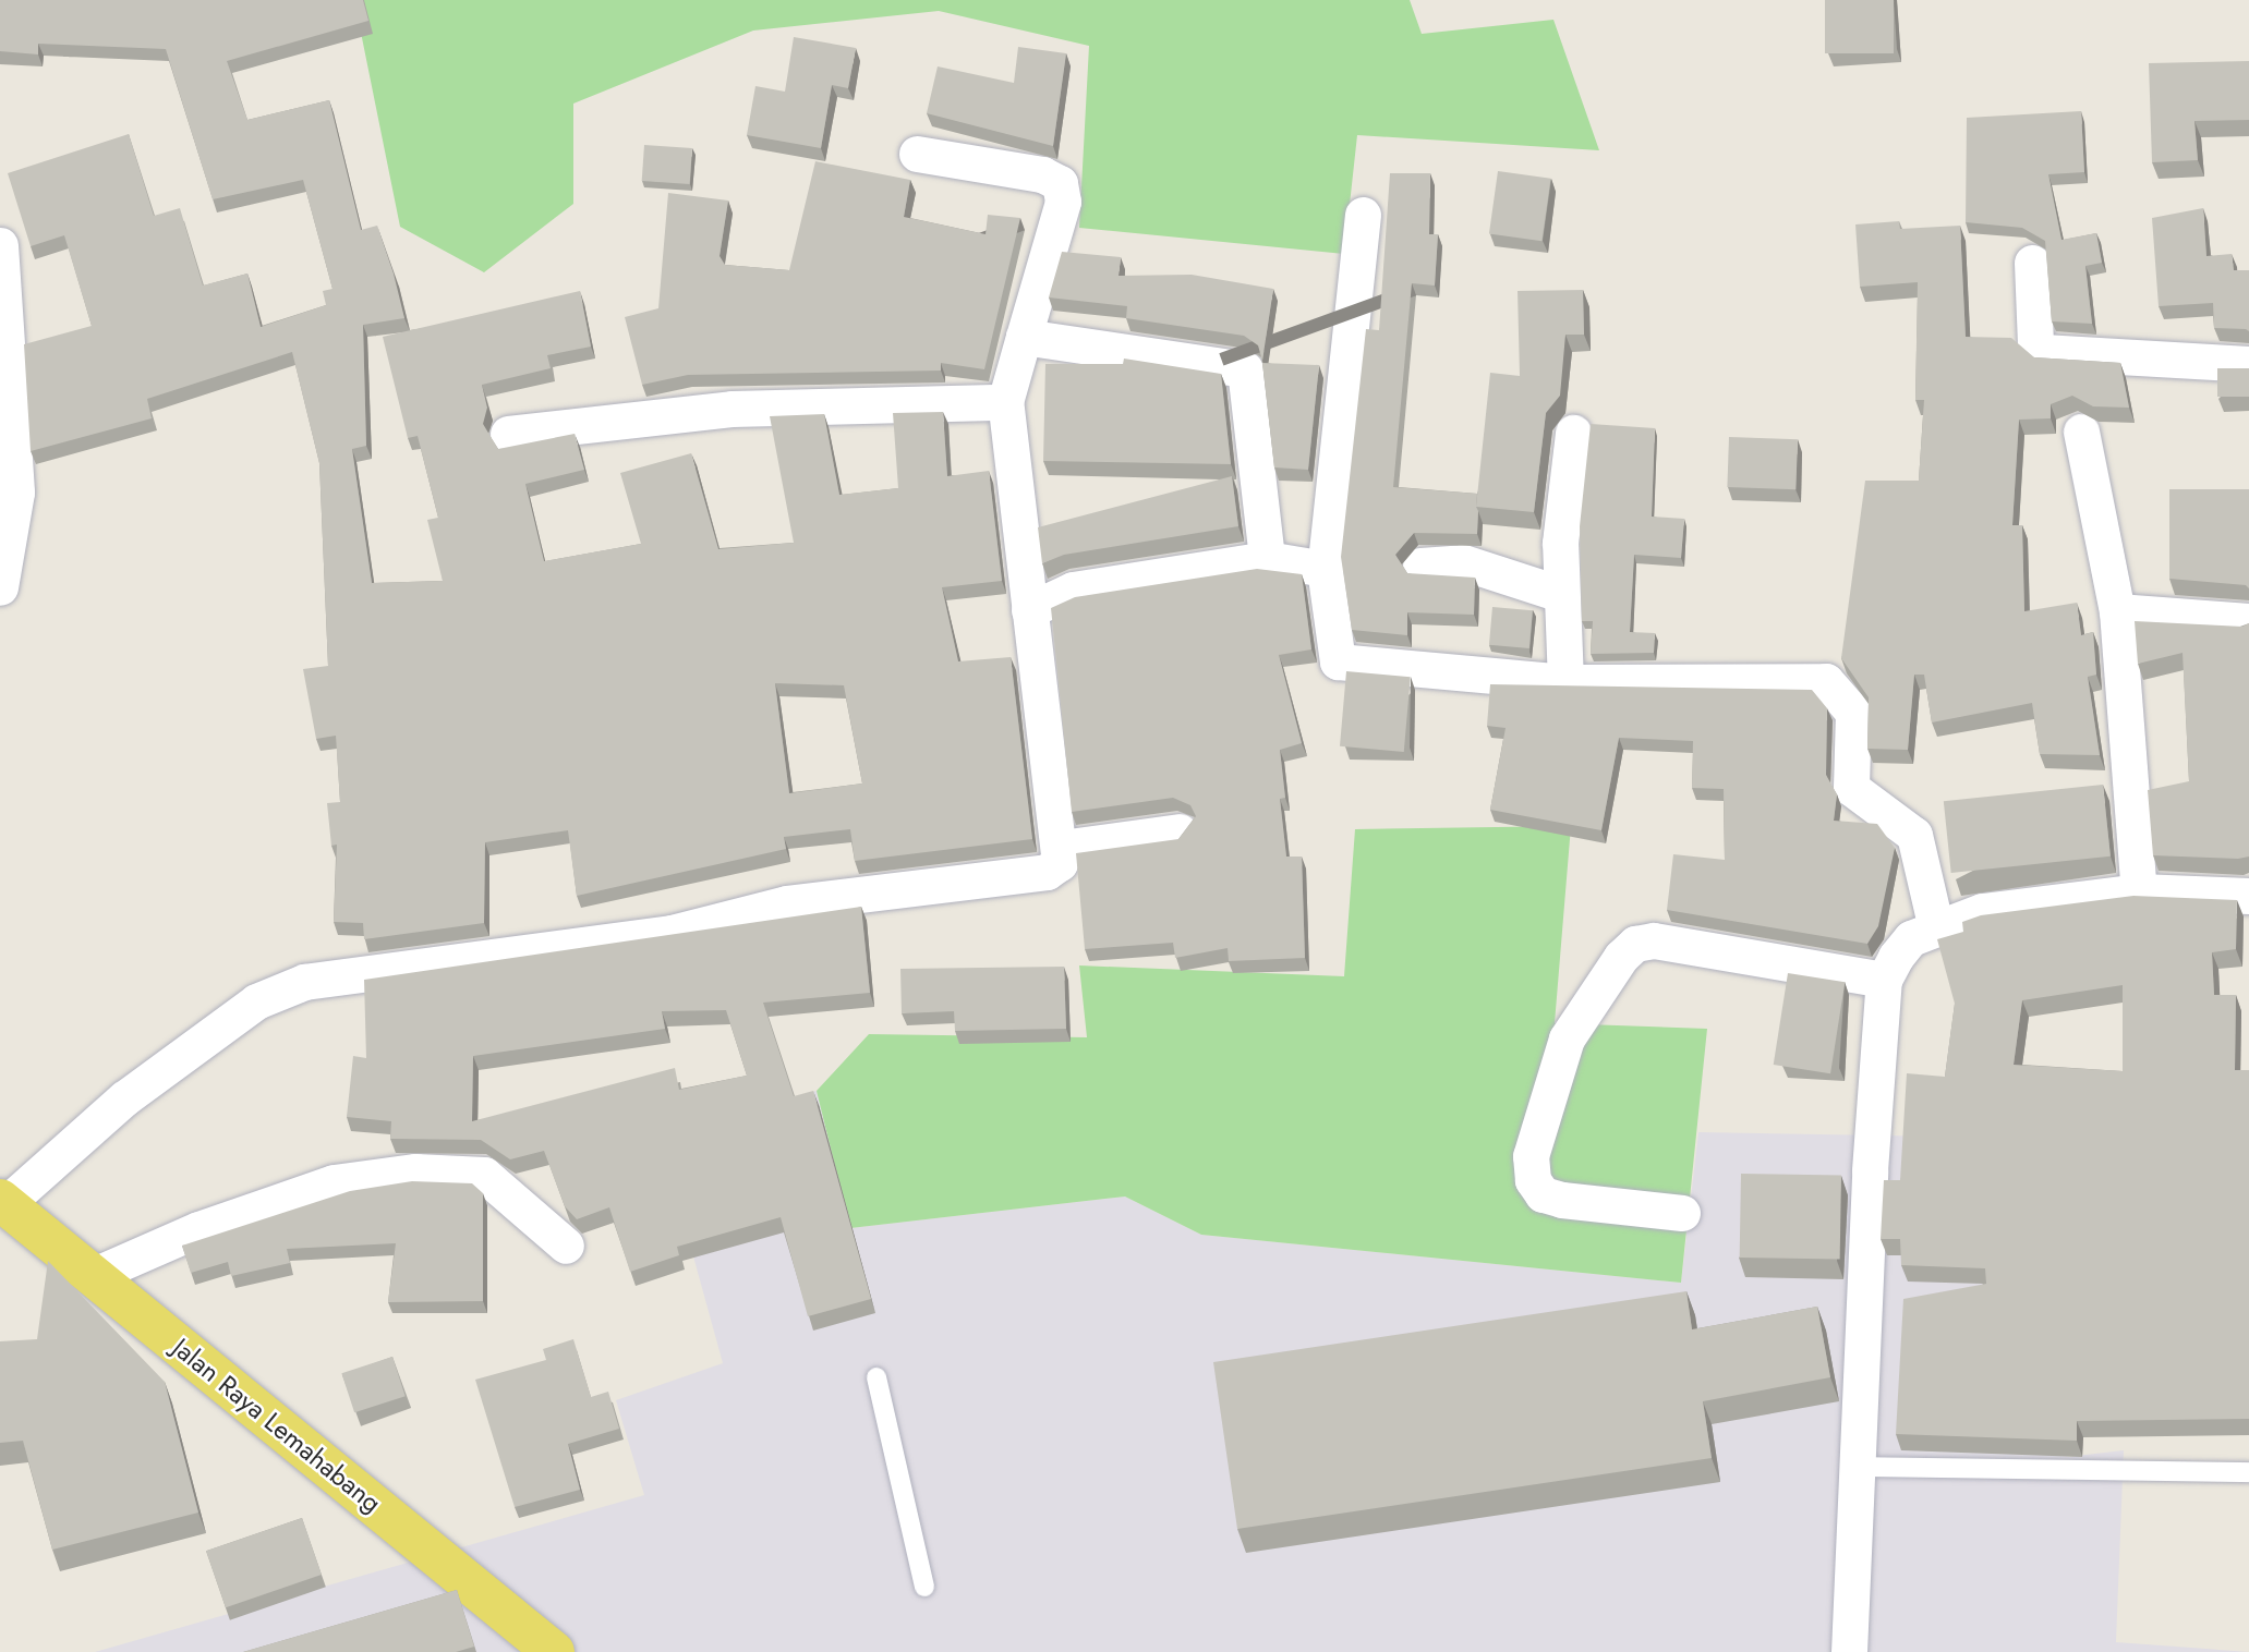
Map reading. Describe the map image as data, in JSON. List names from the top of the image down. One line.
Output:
{"streets":{"main road":["Jalan Raya Lemahabang"]}}
